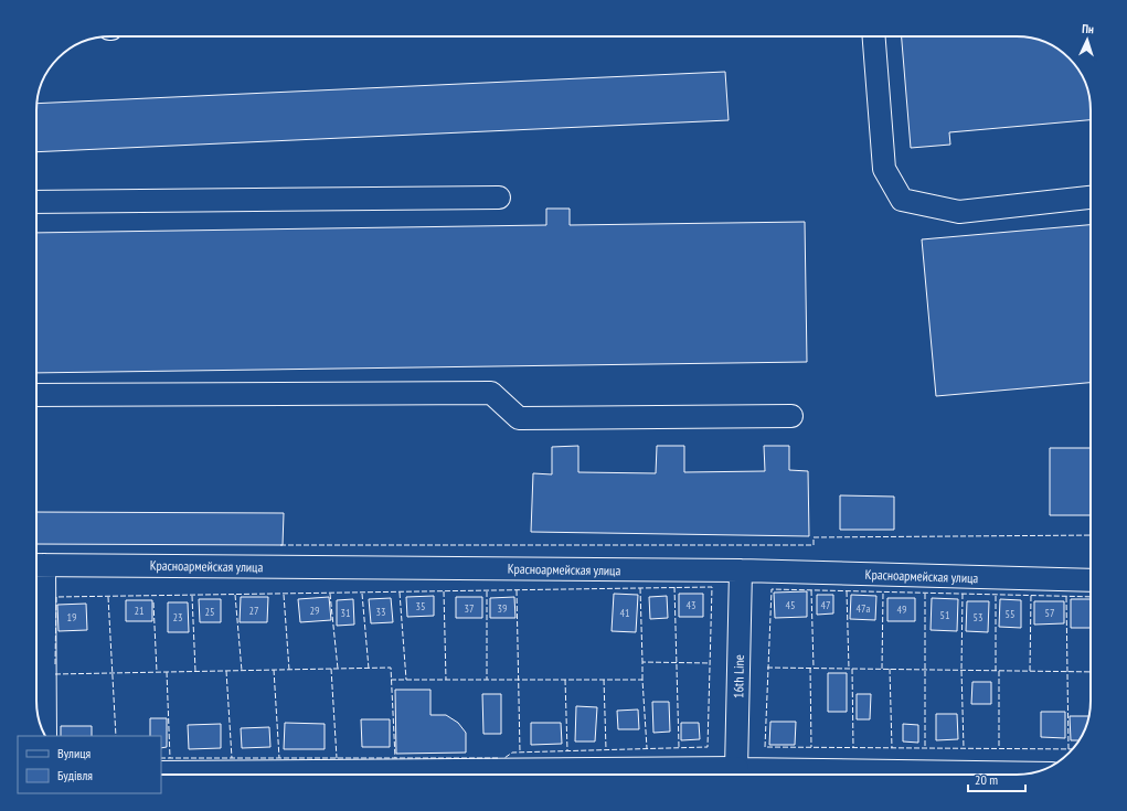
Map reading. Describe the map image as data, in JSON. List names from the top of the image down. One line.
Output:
{"streets":{"street":["Красноармейская улица","16th Line"]},"crossings":[["Красноармейская улица","16th Line"]],"house_numbers":["43","45","47","35","37","39","47а","49","21","27","29","25","33","31","41","57","55","51","19","23","53"],"legend":["Вулиця","Будівля"],"scale_bar":"20 m","north":"top"}
